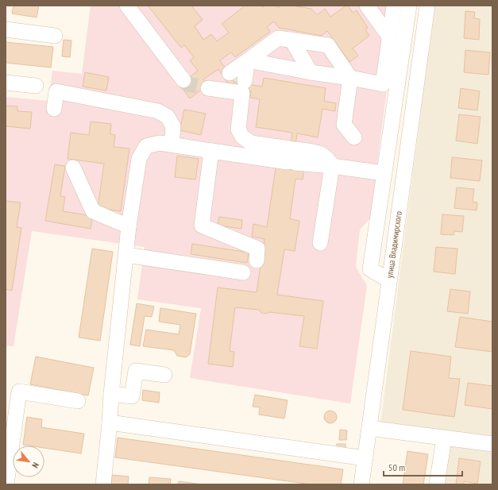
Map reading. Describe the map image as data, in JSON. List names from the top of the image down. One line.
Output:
{"streets":{"street":["улица Владимирского"]},"scale_bar":"50 m","north":"bottom right"}
